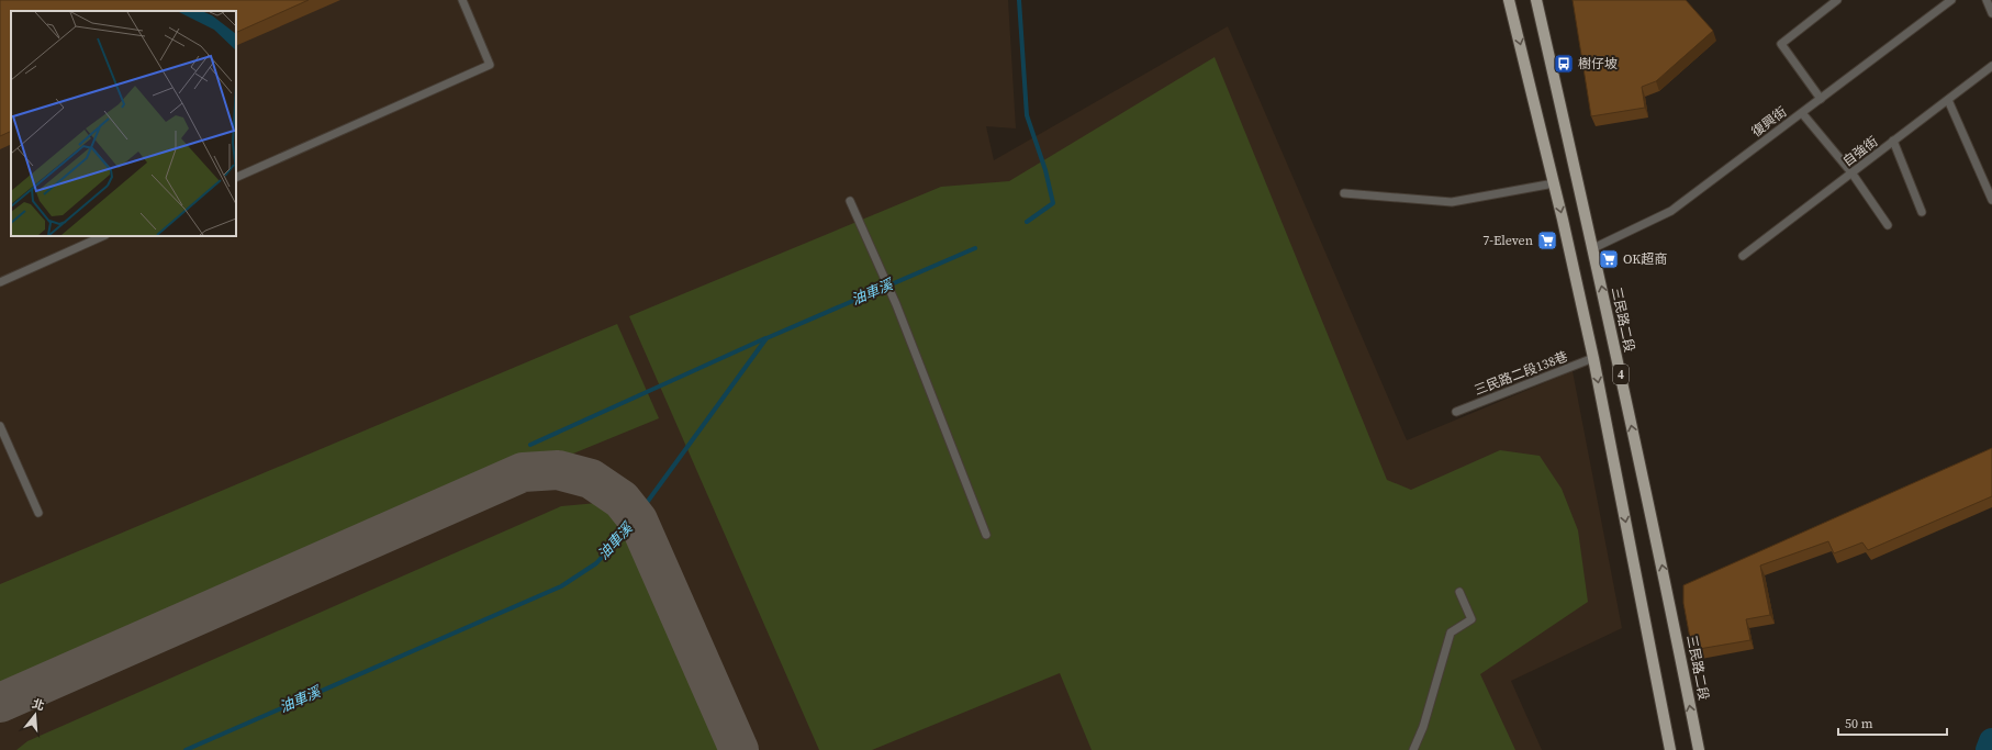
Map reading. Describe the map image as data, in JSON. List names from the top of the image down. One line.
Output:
{"streets":{"main road":["三民路二段","4"],"lane":["復興街","自強街","三民路二段138巷"]},"crossings":[["復興街","三民路二段"],["三民路二段138巷","4"]],"water":["油車溪"],"places":{"bus stop":["樹仔坡"],"supermarket":["7-Eleven","OK超商"]},"scale_bar":"50 m","north":"top"}
